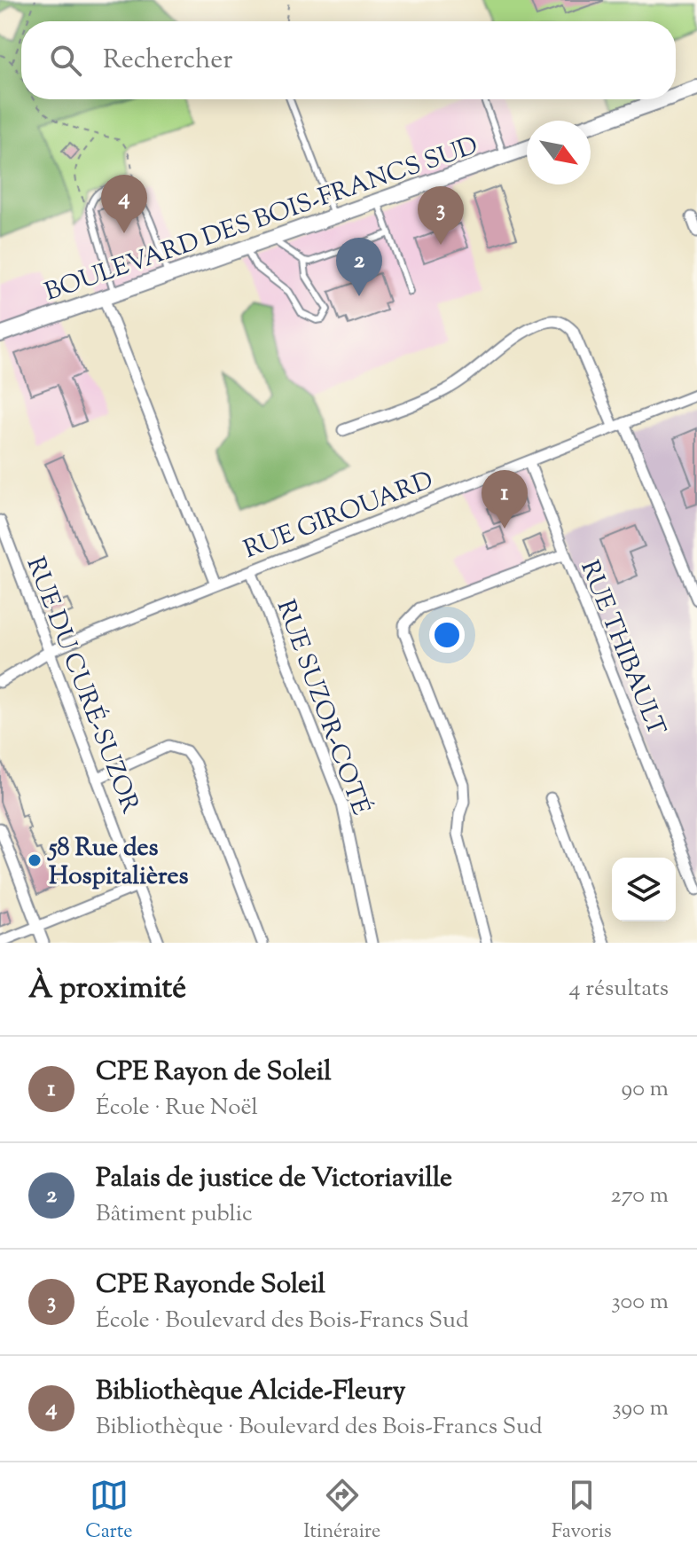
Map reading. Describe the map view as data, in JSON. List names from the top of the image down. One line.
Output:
{"streets":{"street":["BOULEVARD DES BOIS-FRANCS SUD","RUE GIROUARD","RUE THIBAULT","RUE DU CURÉ-SUZOR","RUE SUZOR-COTÉ"]},"crossings":[["RUE GIROUARD","RUE THIBAULT"],["RUE GIROUARD","RUE DU CURÉ-SUZOR"],["RUE GIROUARD","RUE SUZOR-COTÉ"]],"places":["58 Rue des Hospitalières"],"north":"bottom right","page":{"search":"Rechercher","pins":["4","3","2","1"],"heading":["À proximité","4 résultats"],"list":[{"mark":"1","name":"CPE Rayon de Soleil","note":"École · Rue Noël","value":"90 m"},{"mark":"2","name":"Palais de justice de Victoriaville","note":"Bâtiment public","value":"270 m"},{"mark":"3","name":"CPE Rayonde Soleil","note":"École · Boulevard des Bois-Francs Sud","value":"300 m"},{"mark":"4","name":"Bibliothèque Alcide-Fleury","note":"Bibliothèque · Boulevard des Bois-Francs Sud","value":"390 m"}],"nav":["Carte","Itinéraire","Favoris"]}}
